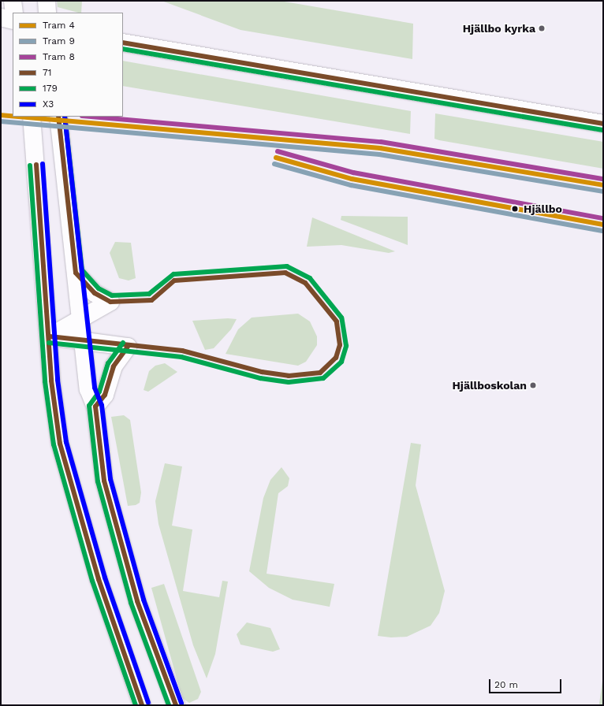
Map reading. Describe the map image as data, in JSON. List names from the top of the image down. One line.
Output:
{"places":["Hjällbo kyrka","Hjällbo","Hjällboskolan"],"lines":["transit line 71","transit line 179","tram line 4","tram line 8","transit line X3","tram line 9"],"legend":["Tram 4","Tram 9","Tram 8","71","179","X3"],"scale_bar":"20 m"}
